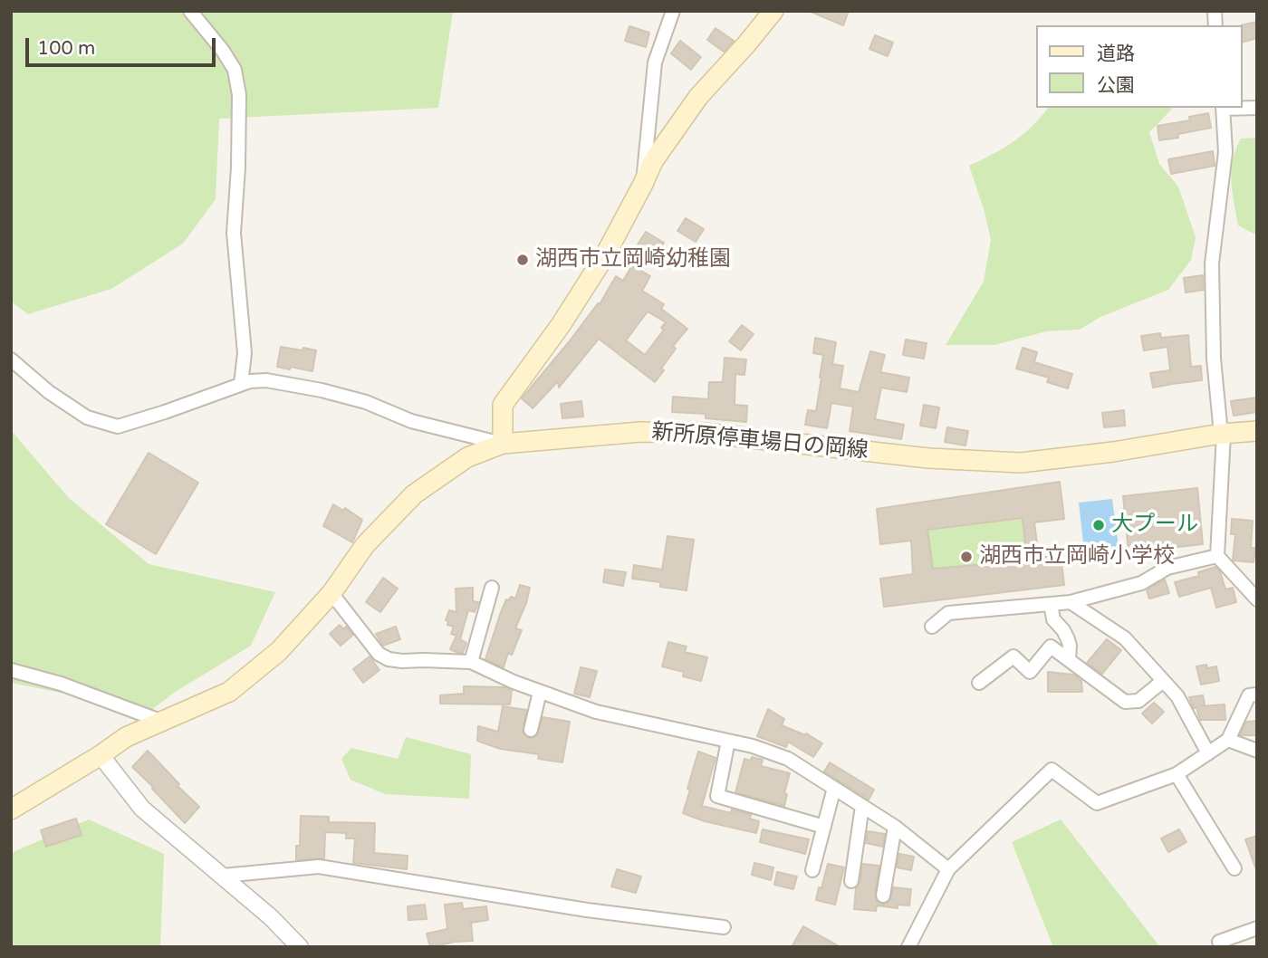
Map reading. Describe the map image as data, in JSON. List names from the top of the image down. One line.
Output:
{"streets":{"main road":["新所原停車場日の岡線"]},"places":["湖西市立岡崎幼稚園","大プール","湖西市立岡崎小学校"],"legend":["道路","公園"],"scale_bar":"100 m"}
